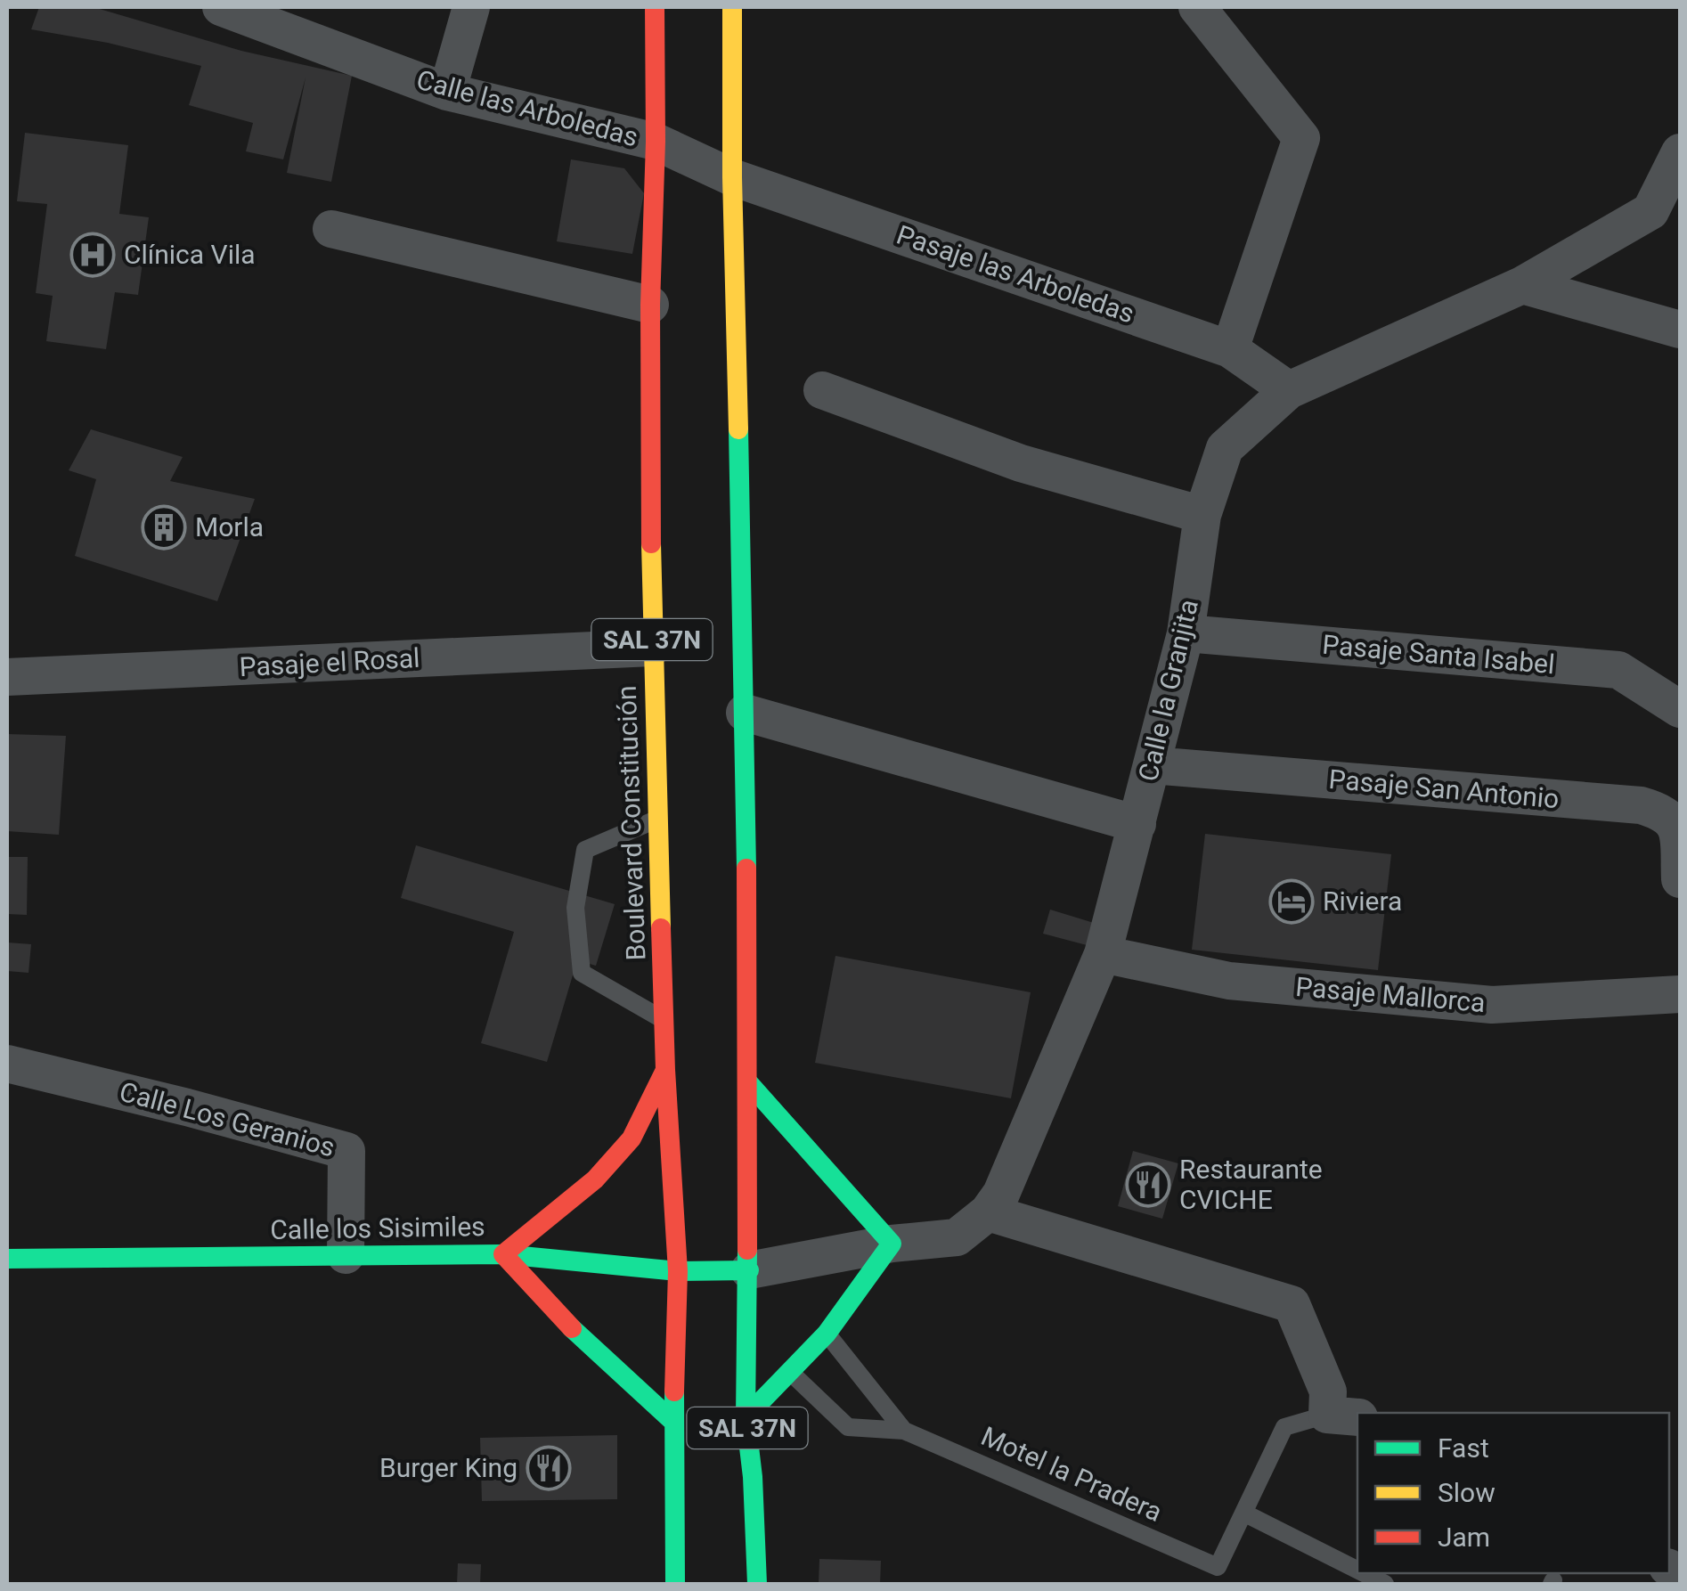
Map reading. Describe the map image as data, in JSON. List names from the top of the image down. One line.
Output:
{"streets":{"main road":["SAL 37N","Boulevard Constitución","Calle los Sisimiles"],"street":["Calle las Arboledas","Pasaje las Arboledas","Pasaje Santa Isabel","Pasaje el Rosal","Calle la Granjita","Pasaje San Antonio","Pasaje Mallorca","Calle Los Geranios"],"lane":["Motel la Pradera"]},"crossings":[["Calle las Arboledas","Pasaje las Arboledas"],["Calle las Arboledas","SAL 37N"],["Calle las Arboledas","Boulevard Constitución"],["Pasaje las Arboledas","SAL 37N"],["Pasaje las Arboledas","Calle la Granjita"],["SAL 37N","Calle la Granjita"],["SAL 37N","Calle los Sisimiles"],["Pasaje Santa Isabel","Calle la Granjita"],["Pasaje el Rosal","Boulevard Constitución"],["Calle la Granjita","Pasaje San Antonio"],["Calle la Granjita","Pasaje Mallorca"],["Calle la Granjita","Calle los Sisimiles"],["Boulevard Constitución","Calle los Sisimiles"],["Calle Los Geranios","Calle los Sisimiles"]],"places":{"hospital":["Clínica Vila"],"building":["Morla"],"hotel":["Riviera"],"restaurant":["Restaurante CVICHE","Burger King"]},"legend":["Fast","Slow","Jam"]}
